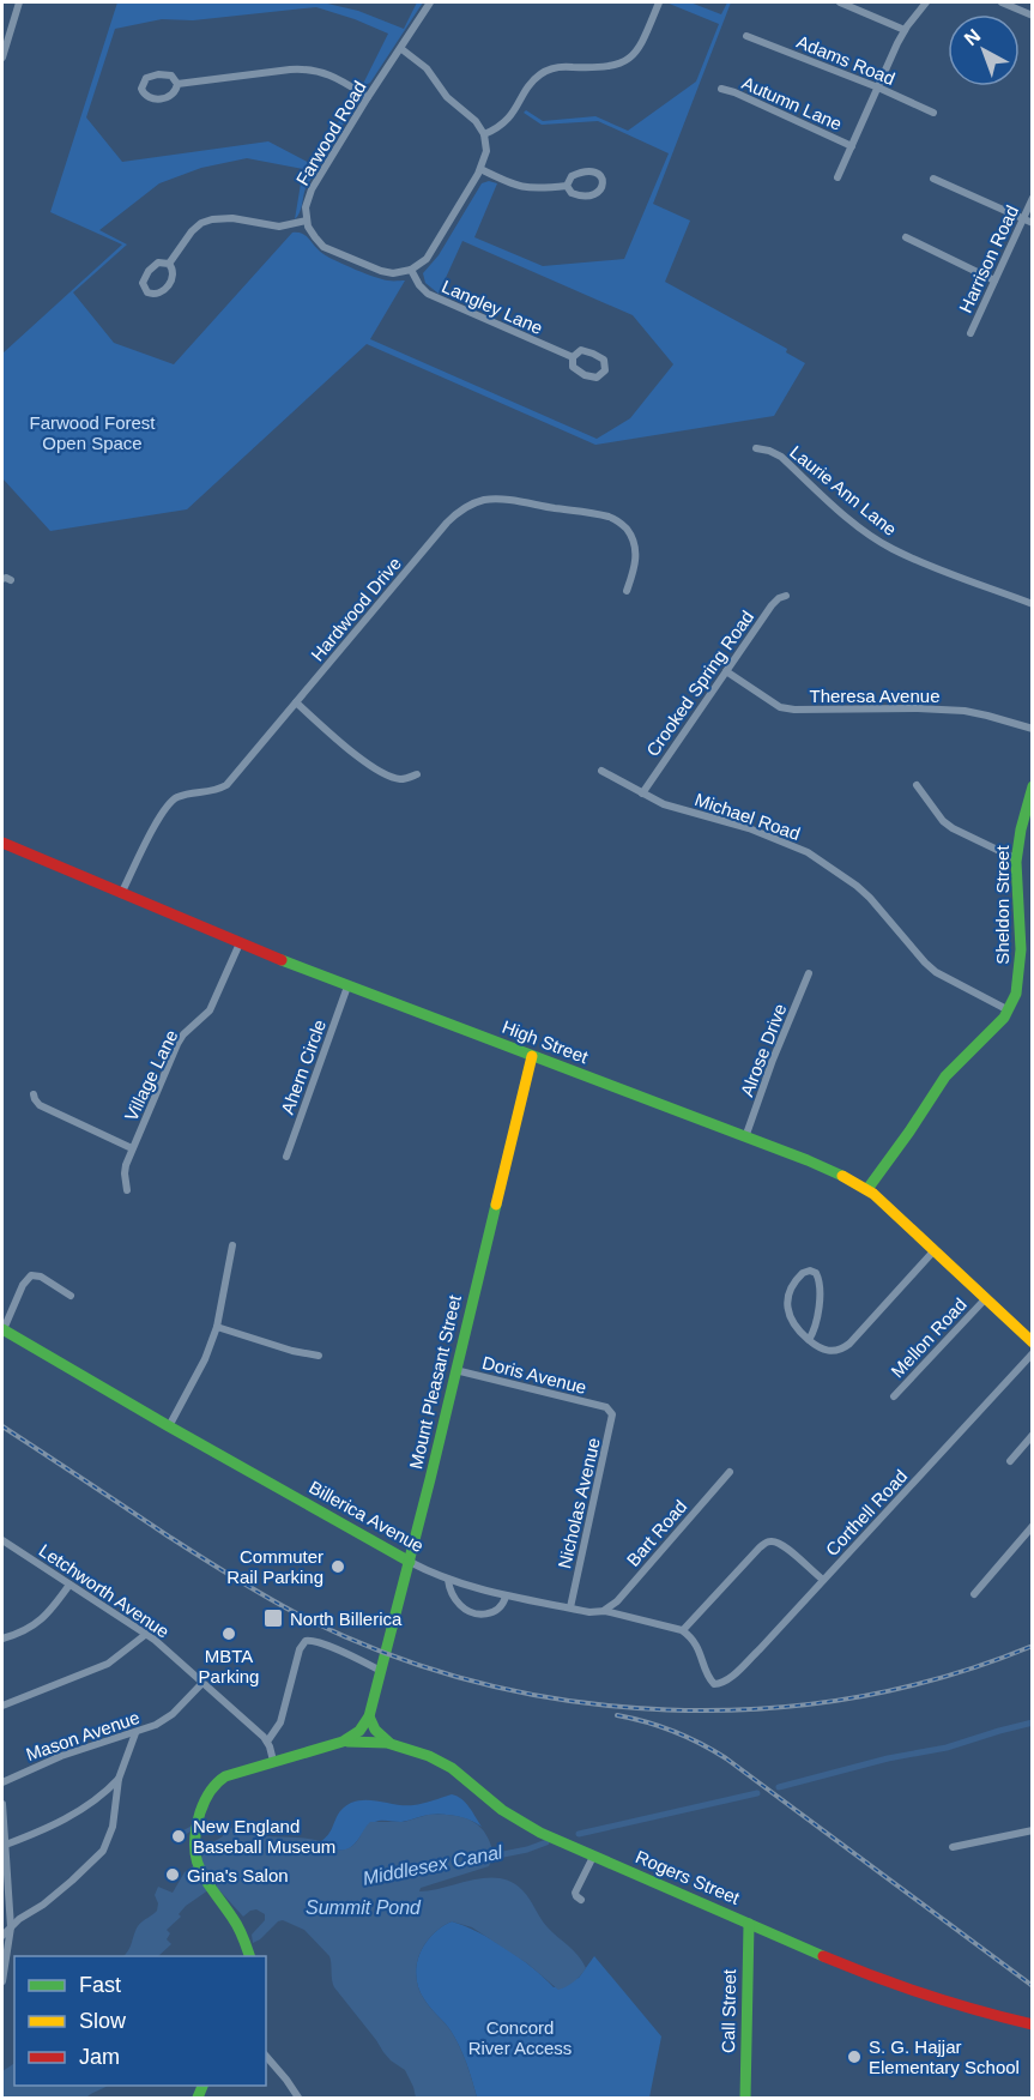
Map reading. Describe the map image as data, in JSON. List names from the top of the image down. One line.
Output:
{"streets":{"main road":["Sheldon Street","High Street","Mount Pleasant Street","Billerica Avenue","Rogers Street","Call Street"],"street":["Adams Road","Autumn Lane","Farwood Road","Harrison Road","Langley Lane","Laurie Ann Lane","Hardwood Drive","Crooked Spring Road","Theresa Avenue","Michael Road","Alrose Drive","Ahern Circle","Village Lane","Mellon Road","Doris Avenue","Nicholas Avenue","Corthell Road","Bart Road","Letchworth Avenue","Mason Avenue"]},"crossings":[["Hardwood Drive","High Street"],["Crooked Spring Road","Theresa Avenue"],["Crooked Spring Road","Michael Road"],["Michael Road","Sheldon Street"],["Sheldon Street","High Street"],["High Street","Alrose Drive"],["High Street","Ahern Circle"],["High Street","Village Lane"],["High Street","Mellon Road"],["High Street","Mount Pleasant Street"],["Doris Avenue","Mount Pleasant Street"],["Doris Avenue","Nicholas Avenue"],["Mount Pleasant Street","Billerica Avenue"],["Nicholas Avenue","Billerica Avenue"],["Corthell Road","Billerica Avenue"],["Billerica Avenue","Bart Road"],["Letchworth Avenue","Mason Avenue"],["Rogers Street","Call Street"]],"water":["Middlesex Canal","Summit Pond"],"parks":["Farwood Forest Open Space","Concord River Access"],"places":{"other":["Commuter Rail Parking","MBTA Parking","New England Baseball Museum","Gina's Salon","S. G. Hajjar Elementary School"],"transit":["North Billerica"]},"legend":["Fast","Slow","Jam"],"north":"top left"}
